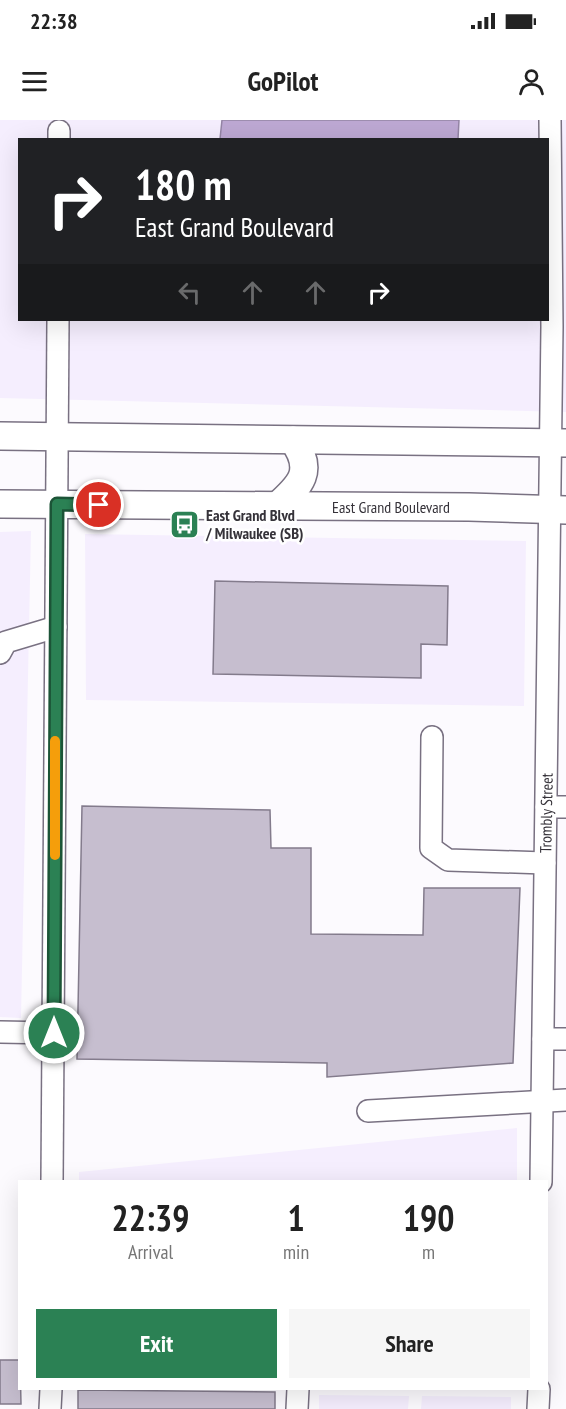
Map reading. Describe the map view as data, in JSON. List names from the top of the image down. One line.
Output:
{"streets":{"main road":["East Grand Boulevard"],"street":["Trombly Street"]},"crossings":[["East Grand Boulevard","Trombly Street"]],"places":{"bus stop":["East Grand Blvd / Milwaukee (SB)"]},"page":{"status":"22:38","header":"GoPilot","turn":["180 m","East Grand Boulevard"],"eta":["22:39","Arrival","1","min","190","m"],"buttons":["Exit","Share"]}}
